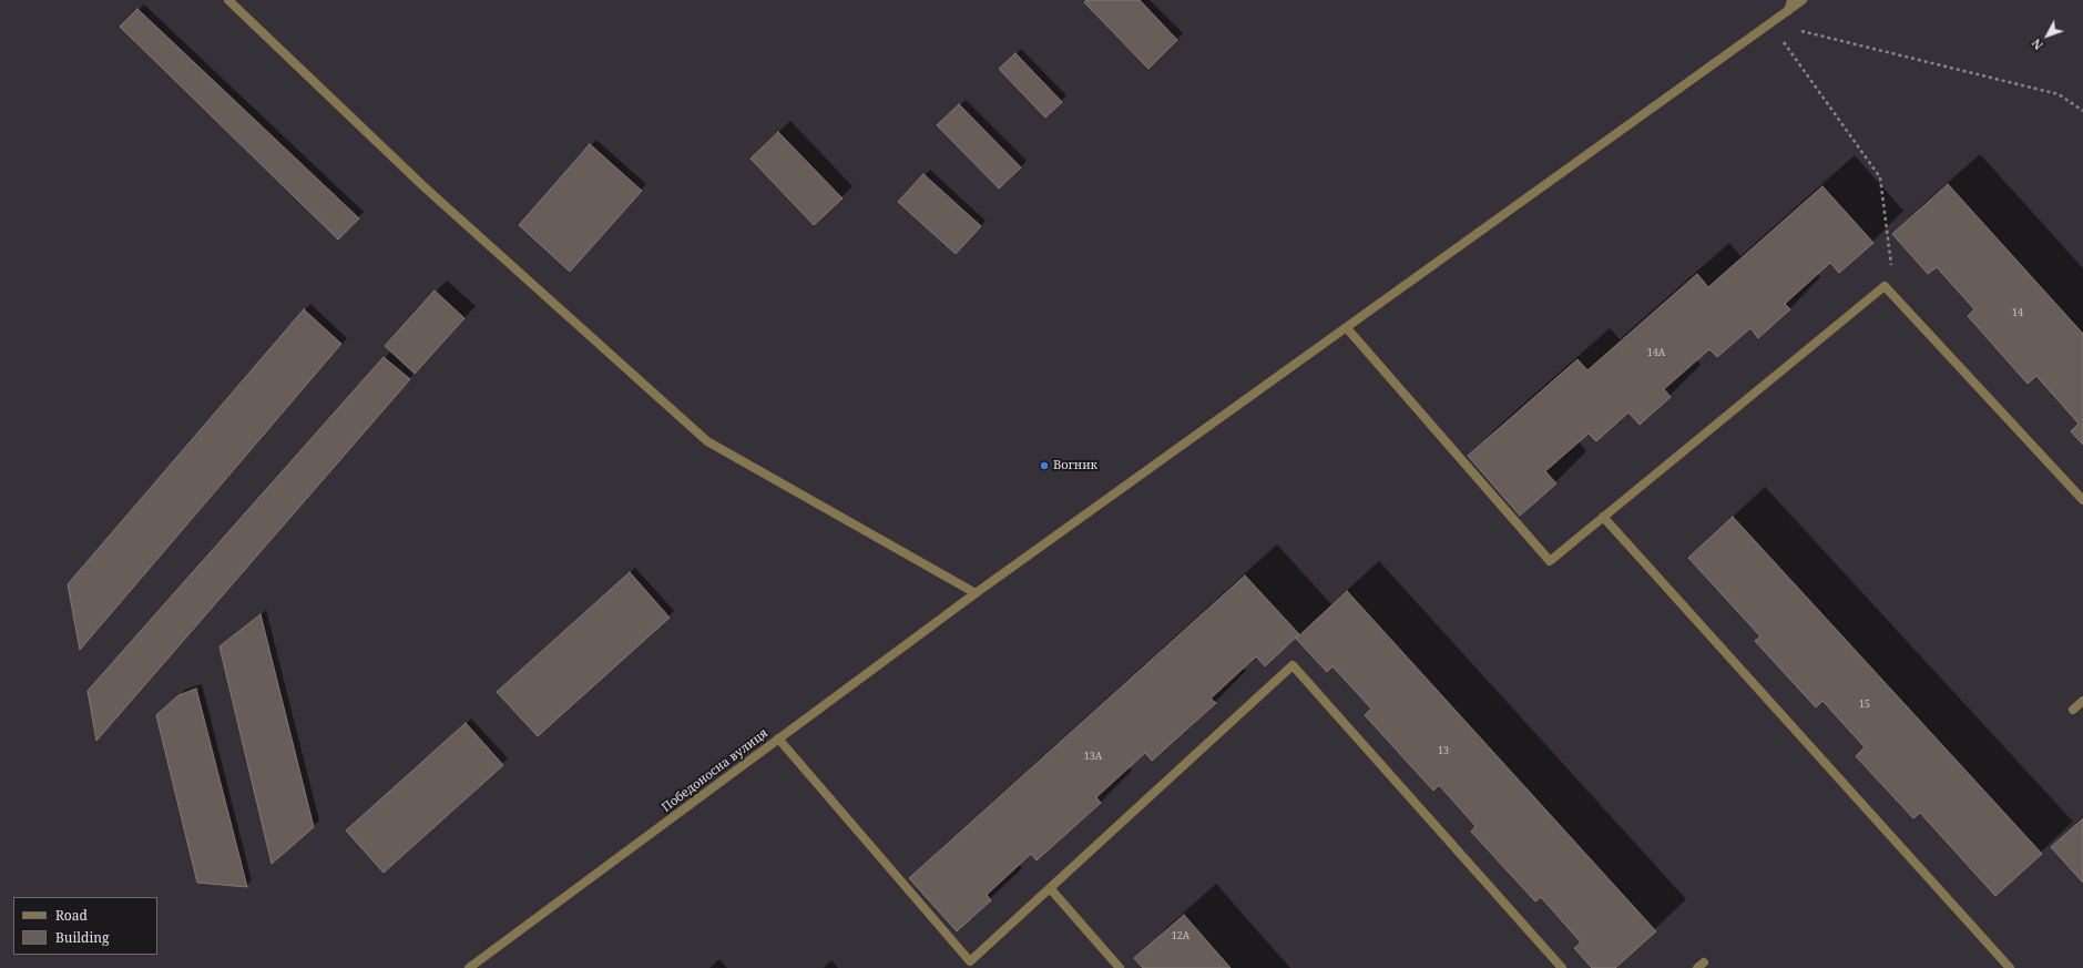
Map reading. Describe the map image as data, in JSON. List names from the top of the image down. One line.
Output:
{"streets":{"street":["Победоносна вулиця"]},"places":["Вогник"],"house_numbers":["14","14А","15","13","13А","12А"],"legend":["Road","Building"],"north":"bottom left"}
